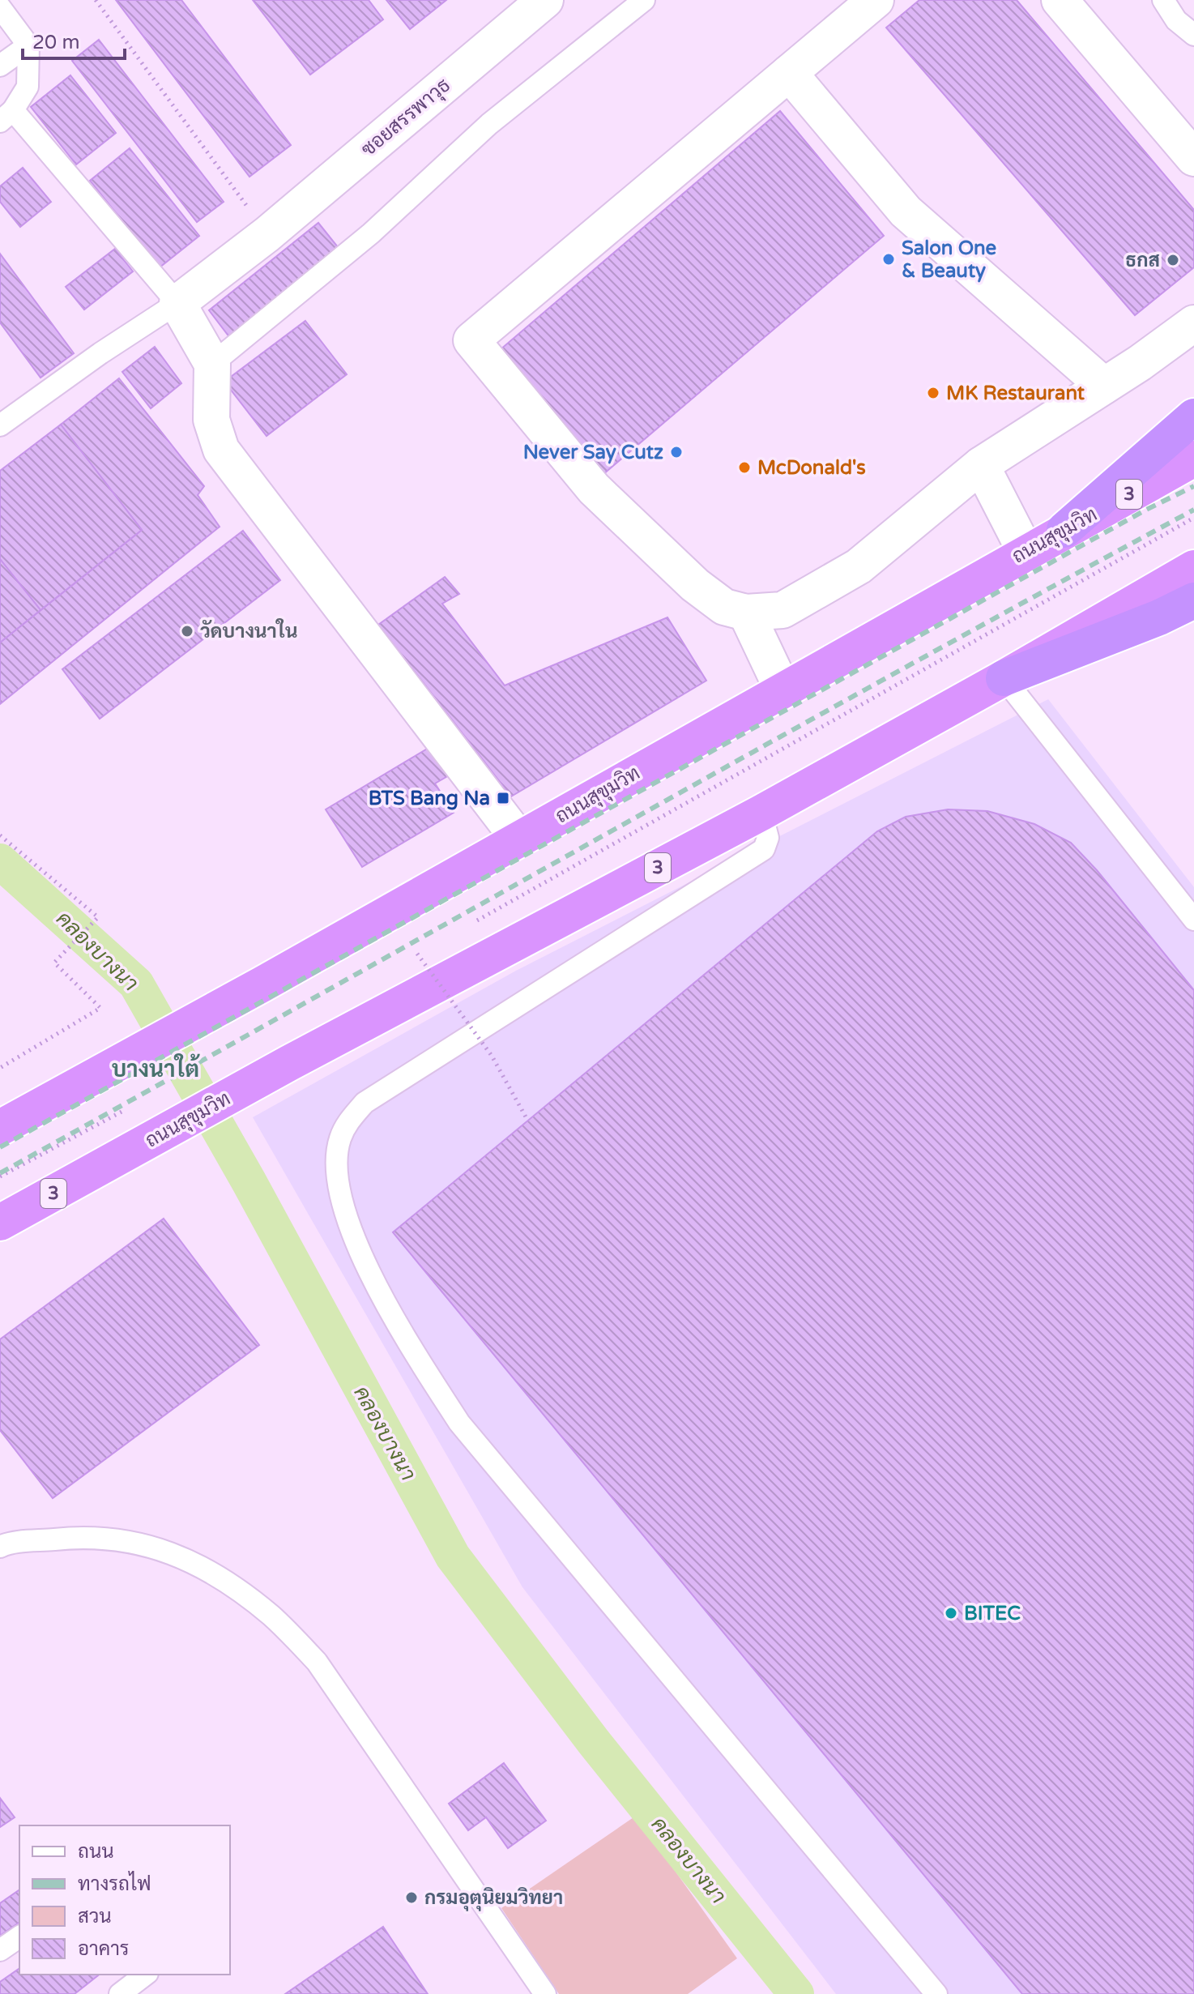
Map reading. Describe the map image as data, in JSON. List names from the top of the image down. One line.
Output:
{"streets":{"highway":["3","ถนนสุขุมวิท"],"street":["ซอยสรรพาวุธ"]},"districts":["บางนาใต้"],"water":["คลองบางนา"],"places":{"other":["Salon One & Beauty","ธกส","MK Restaurant","Never Say Cutz","McDonald's","วัดบางนาใน","BITEC","กรมอุตุนิยมวิทยา"],"transit":["BTS Bang Na"]},"legend":["ถนน","ทางรถไฟ","สวน","อาคาร"],"scale_bar":"20 m"}
